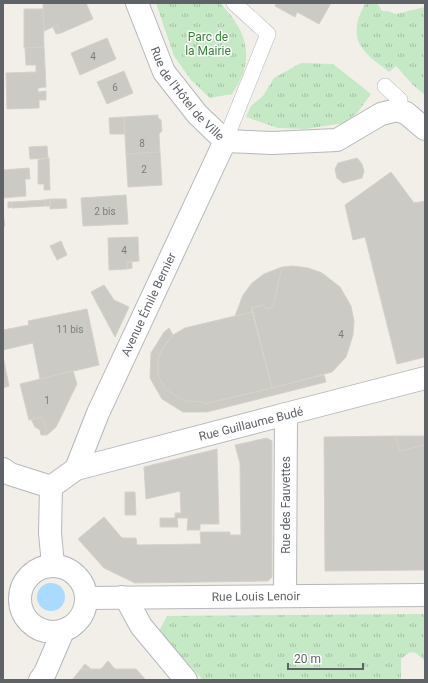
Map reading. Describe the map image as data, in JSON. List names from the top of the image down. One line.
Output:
{"streets":{"street":["Rue de l'Hôtel de Ville","Avenue Émile Bernier","Rue Guillaume Budé","Rue des Fauvettes","Rue Louis Lenoir"]},"crossings":[["Rue de l'Hôtel de Ville","Avenue Émile Bernier"],["Avenue Émile Bernier","Rue Guillaume Budé"],["Rue Guillaume Budé","Rue des Fauvettes"],["Rue des Fauvettes","Rue Louis Lenoir"]],"parks":["Parc de la Mairie"],"house_numbers":["4","6","8","2","2 bis","4","11 bis","4","1"],"scale_bar":"20 m"}
